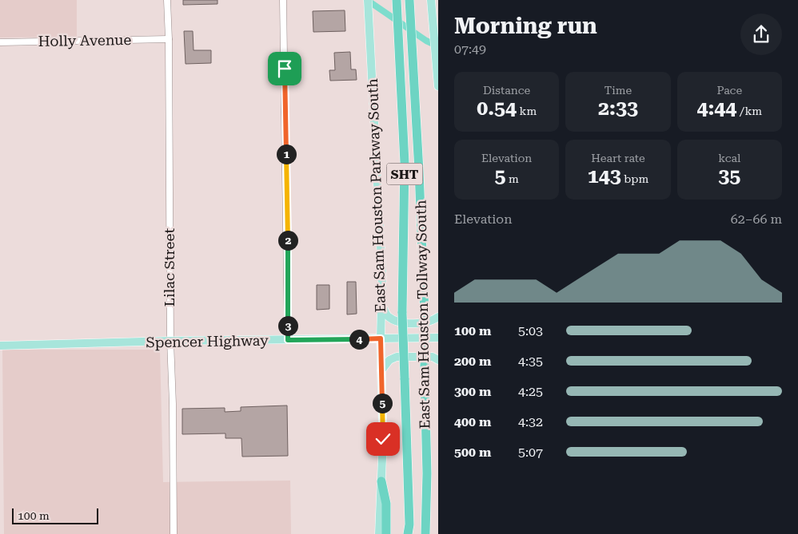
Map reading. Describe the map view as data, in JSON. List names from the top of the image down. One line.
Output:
{"streets":{"highway":["SHT","East Sam Houston Tollway South"],"main road":["East Sam Houston Parkway South","Spencer Highway"],"street":["Holly Avenue","Lilac Street"]},"crossings":[["Holly Avenue","Lilac Street"],["East Sam Houston Parkway South","Spencer Highway"],["Lilac Street","Spencer Highway"]],"scale_bar":"100 m","page":{"heading":["Morning run","07:49"],"stats":[["Distance","0.54 km"],["Time","2:33"],["Pace","4:44 /km"],["Elevation","5 m"],["Heart rate","143 bpm"],["kcal","35"]],"pins":["1","2","3","4","5"],"chart":["Elevation","62–66 m"],"list":[{"name":"100 m","note":"5:03"},{"name":"200 m","note":"4:35"},{"name":"300 m","note":"4:25"},{"name":"400 m","note":"4:32"},{"name":"500 m","note":"5:07"}],"scale":"100 m"}}
